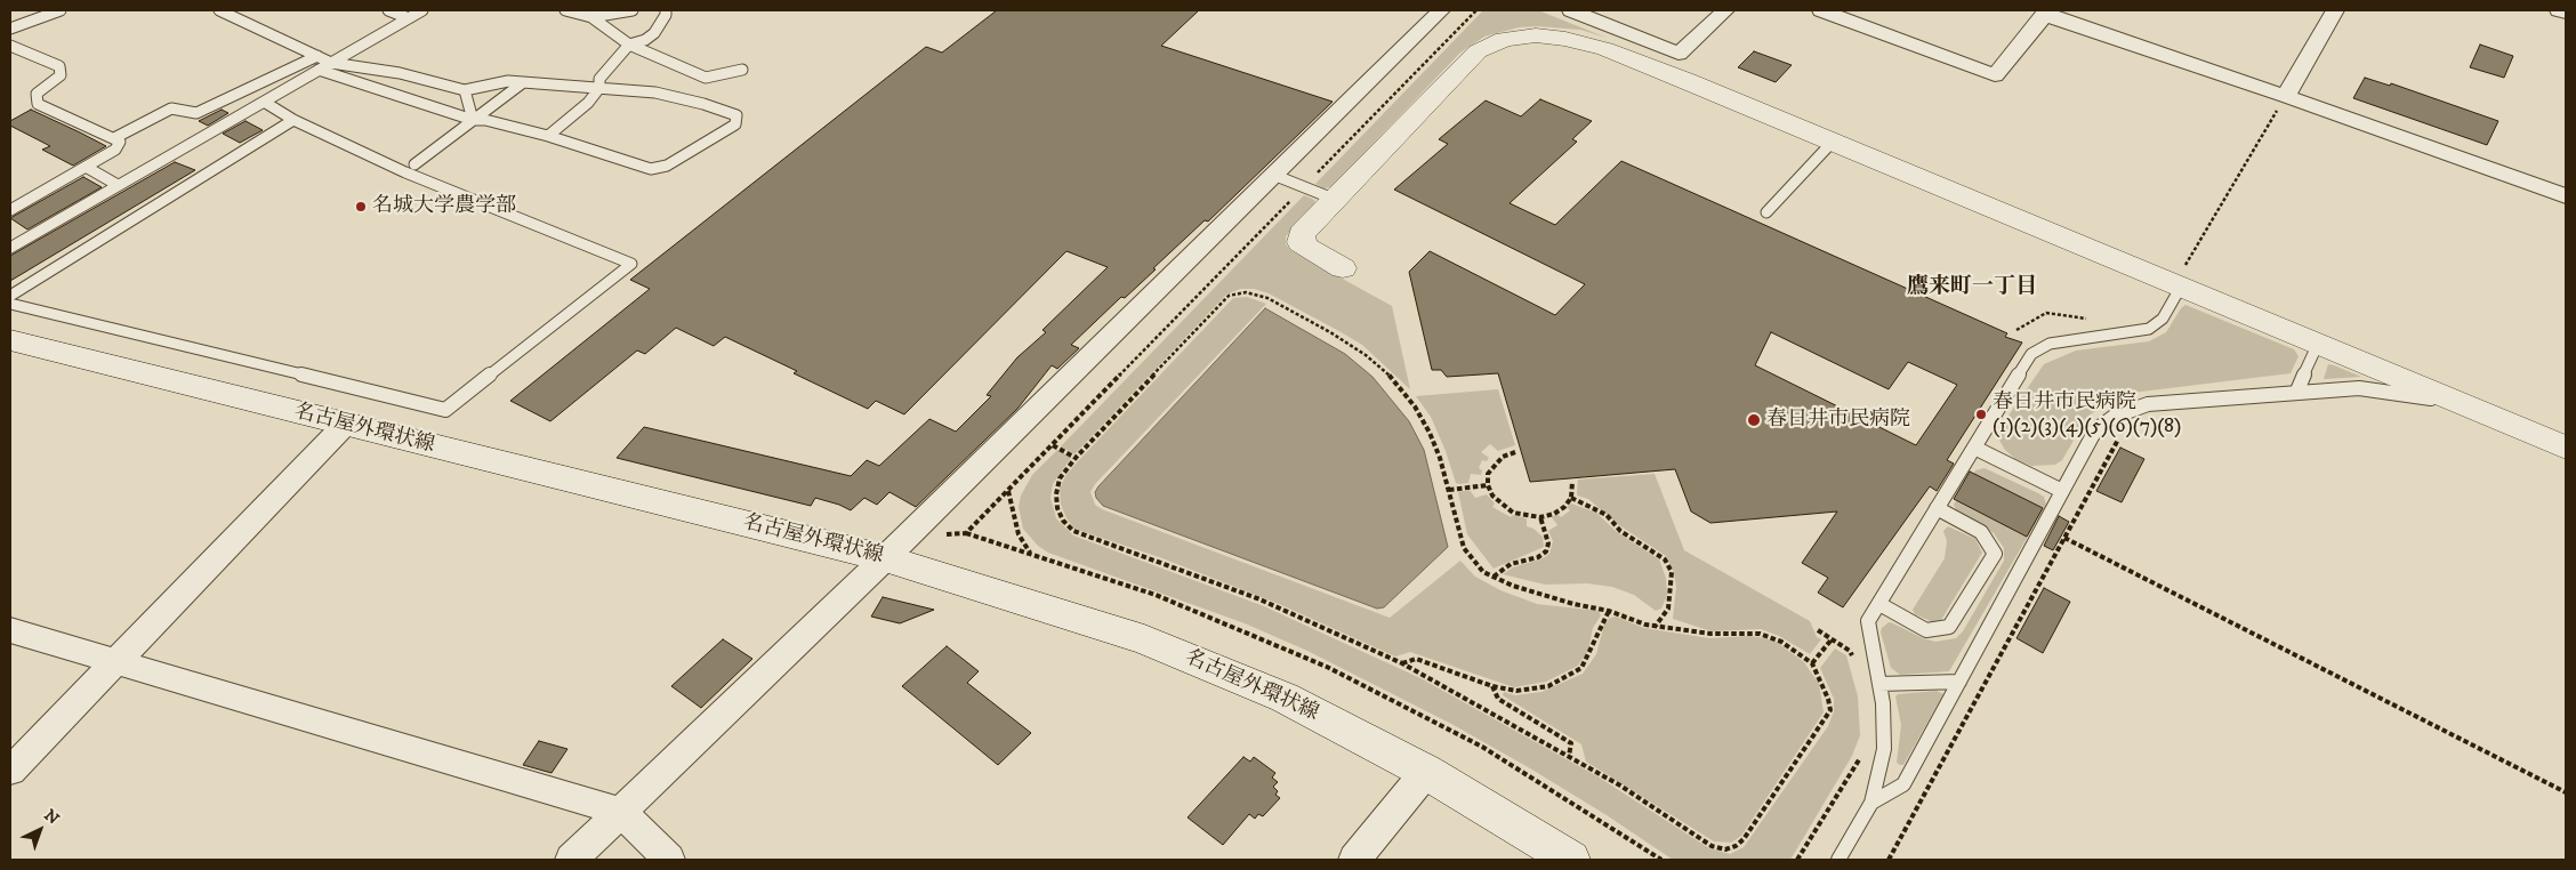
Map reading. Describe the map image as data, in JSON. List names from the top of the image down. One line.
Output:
{"streets":{"street":["名古屋外環状線"]},"districts":["鷹来町一丁目"],"places":["名城大学農学部","春日井市民病院 (1)(2)(3)(4)(5)(6)(7)(8)","春日井市民病院"],"north":"top right"}
